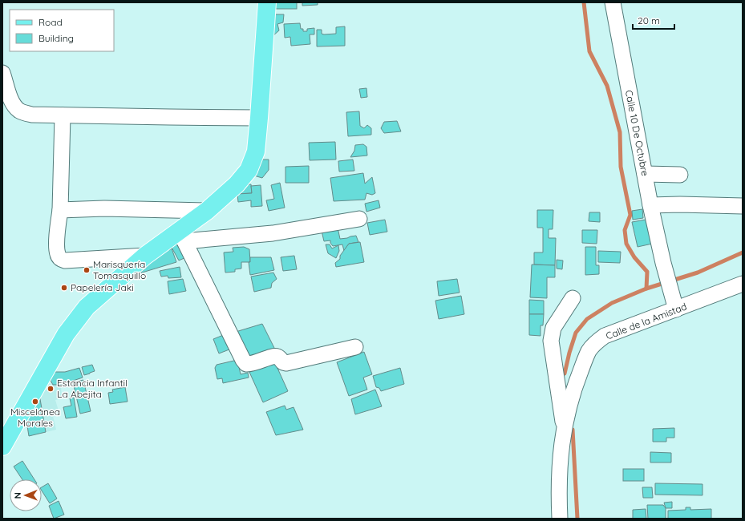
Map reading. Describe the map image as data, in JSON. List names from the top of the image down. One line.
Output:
{"streets":{"street":["Calle 10 De Octubre","Calle de la Amistad"]},"crossings":[["Calle 10 De Octubre","Calle de la Amistad"]],"places":["Marisquería Tomasquillo","Papelería Jaki","Estancia Infantil La Abejita","Miscelánea Morales"],"legend":["Road","Building"],"scale_bar":"20 m","north":"left"}
